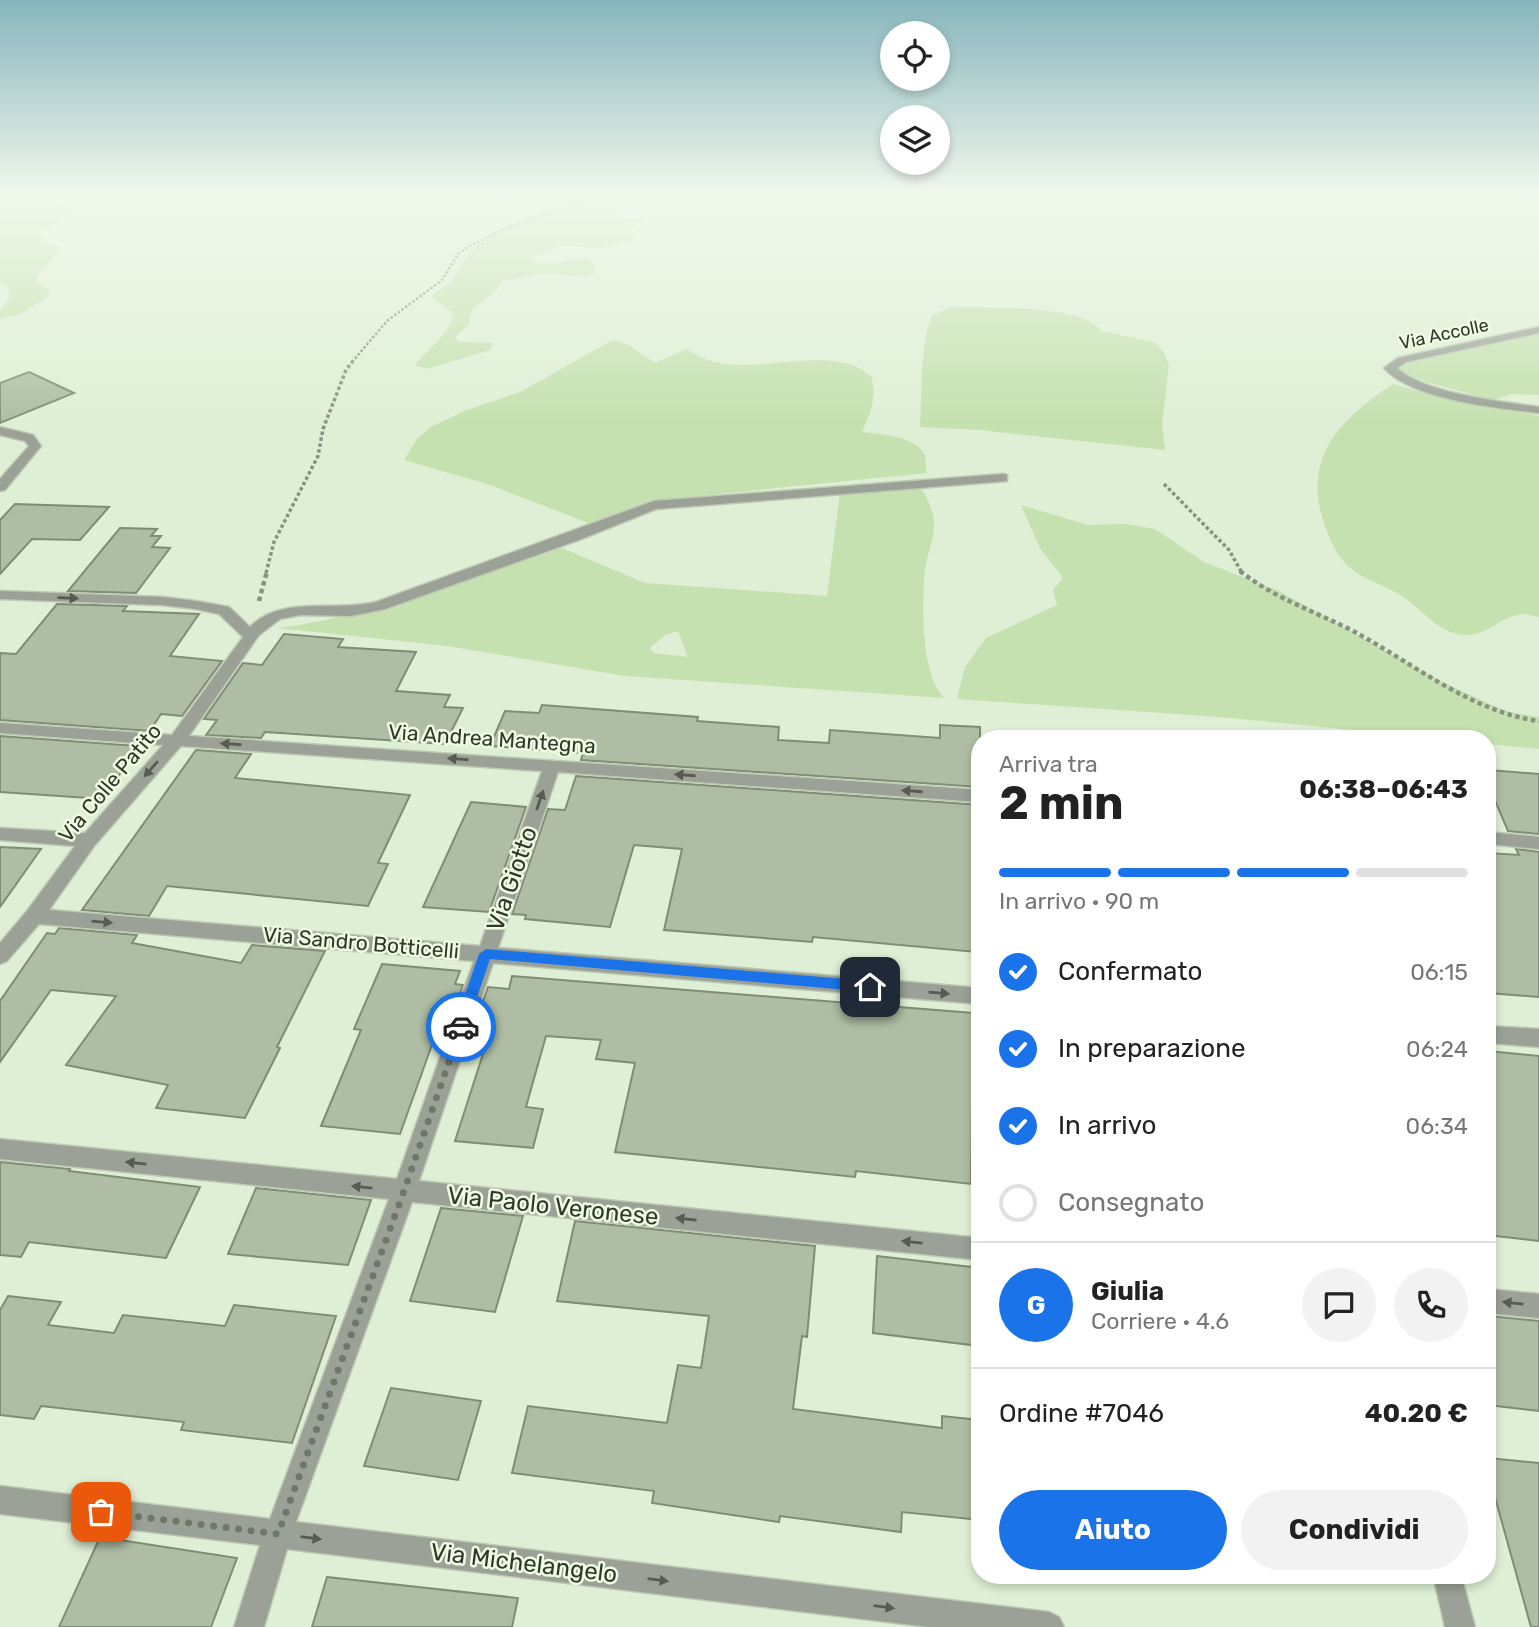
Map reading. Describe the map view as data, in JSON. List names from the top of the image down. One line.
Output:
{"streets":{"street":["Via Accolle","Via Andrea Mantegna","Via Colle Patito","Via Giotto","Via Sandro Botticelli","Via Paolo Veronese","Via Michelangelo"]},"crossings":[["Via Andrea Mantegna","Via Colle Patito"],["Via Andrea Mantegna","Via Giotto"],["Via Colle Patito","Via Sandro Botticelli"],["Via Giotto","Via Sandro Botticelli"],["Via Giotto","Via Paolo Veronese"],["Via Giotto","Via Michelangelo"]],"one_way":["Via Andrea Mantegna","Via Sandro Botticelli","Via Paolo Veronese","Via Michelangelo"],"page":{"heading":["2 min","Arriva tra","06:38–06:43"],"panel":["Giulia","Corriere · 4.6","Ordine #7046","40.20 €"],"bar":"In arrivo · 90 m","list":[["Confermato","06:15"],["In preparazione","06:24"],["In arrivo","06:34"],"Consegnato"],"round":"G","buttons":["Aiuto","Condividi"]}}
